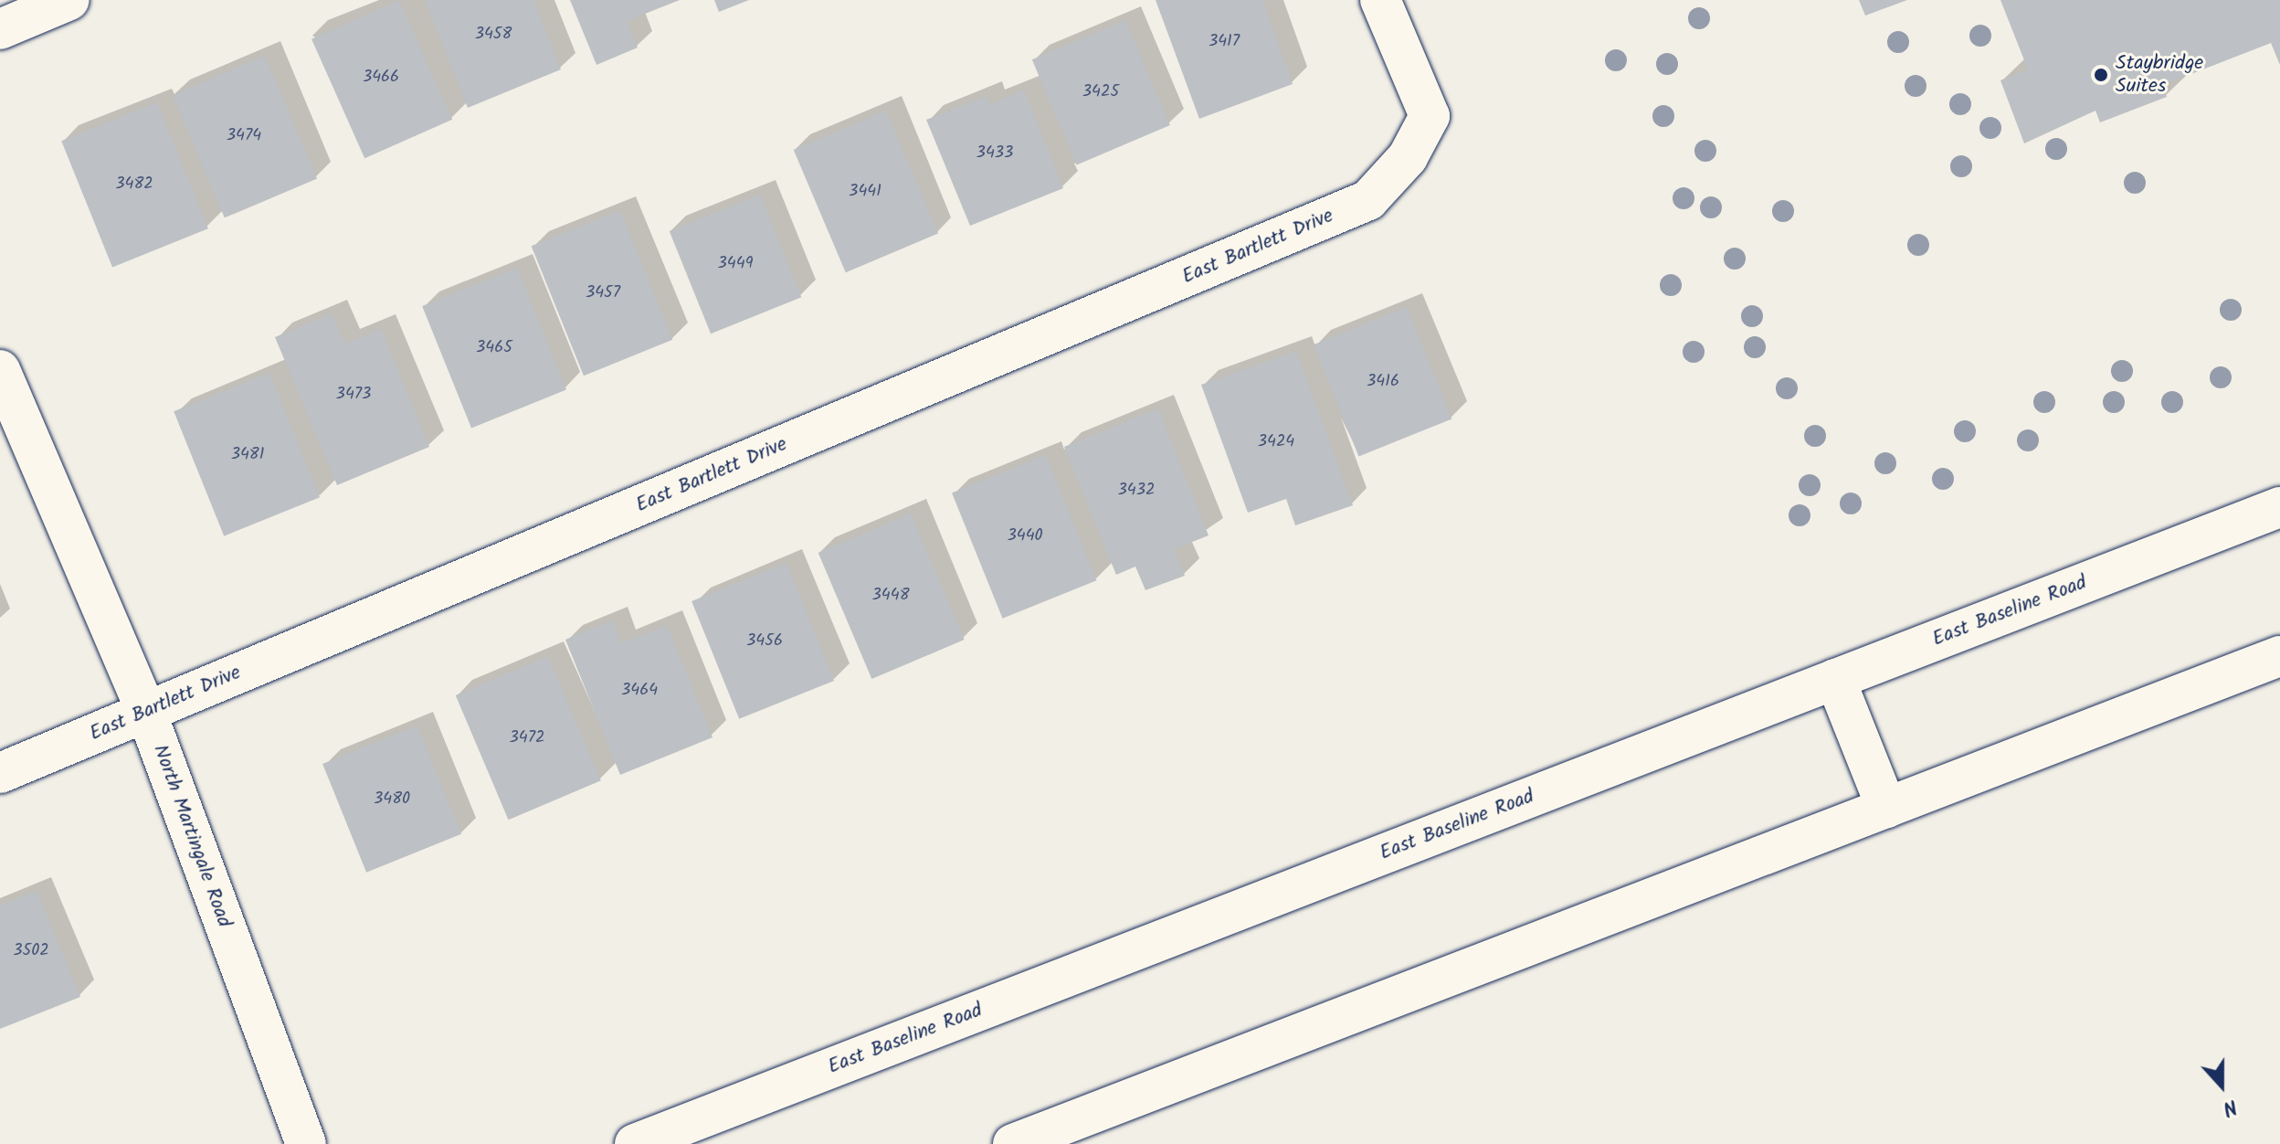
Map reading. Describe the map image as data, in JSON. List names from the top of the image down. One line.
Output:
{"streets":{"main road":["East Bartlett Drive","East Baseline Road","North Martingale Road"]},"crossings":[["East Bartlett Drive","North Martingale Road"]],"places":["Staybridge Suites"],"house_numbers":["3458","3417","3466","3425","3474","3433","3482","3441","3449","3457","3465","3416","3473","3424","3481","3432","3440","3448","3456","3464","3472","3480","3502"],"north":"bottom"}
